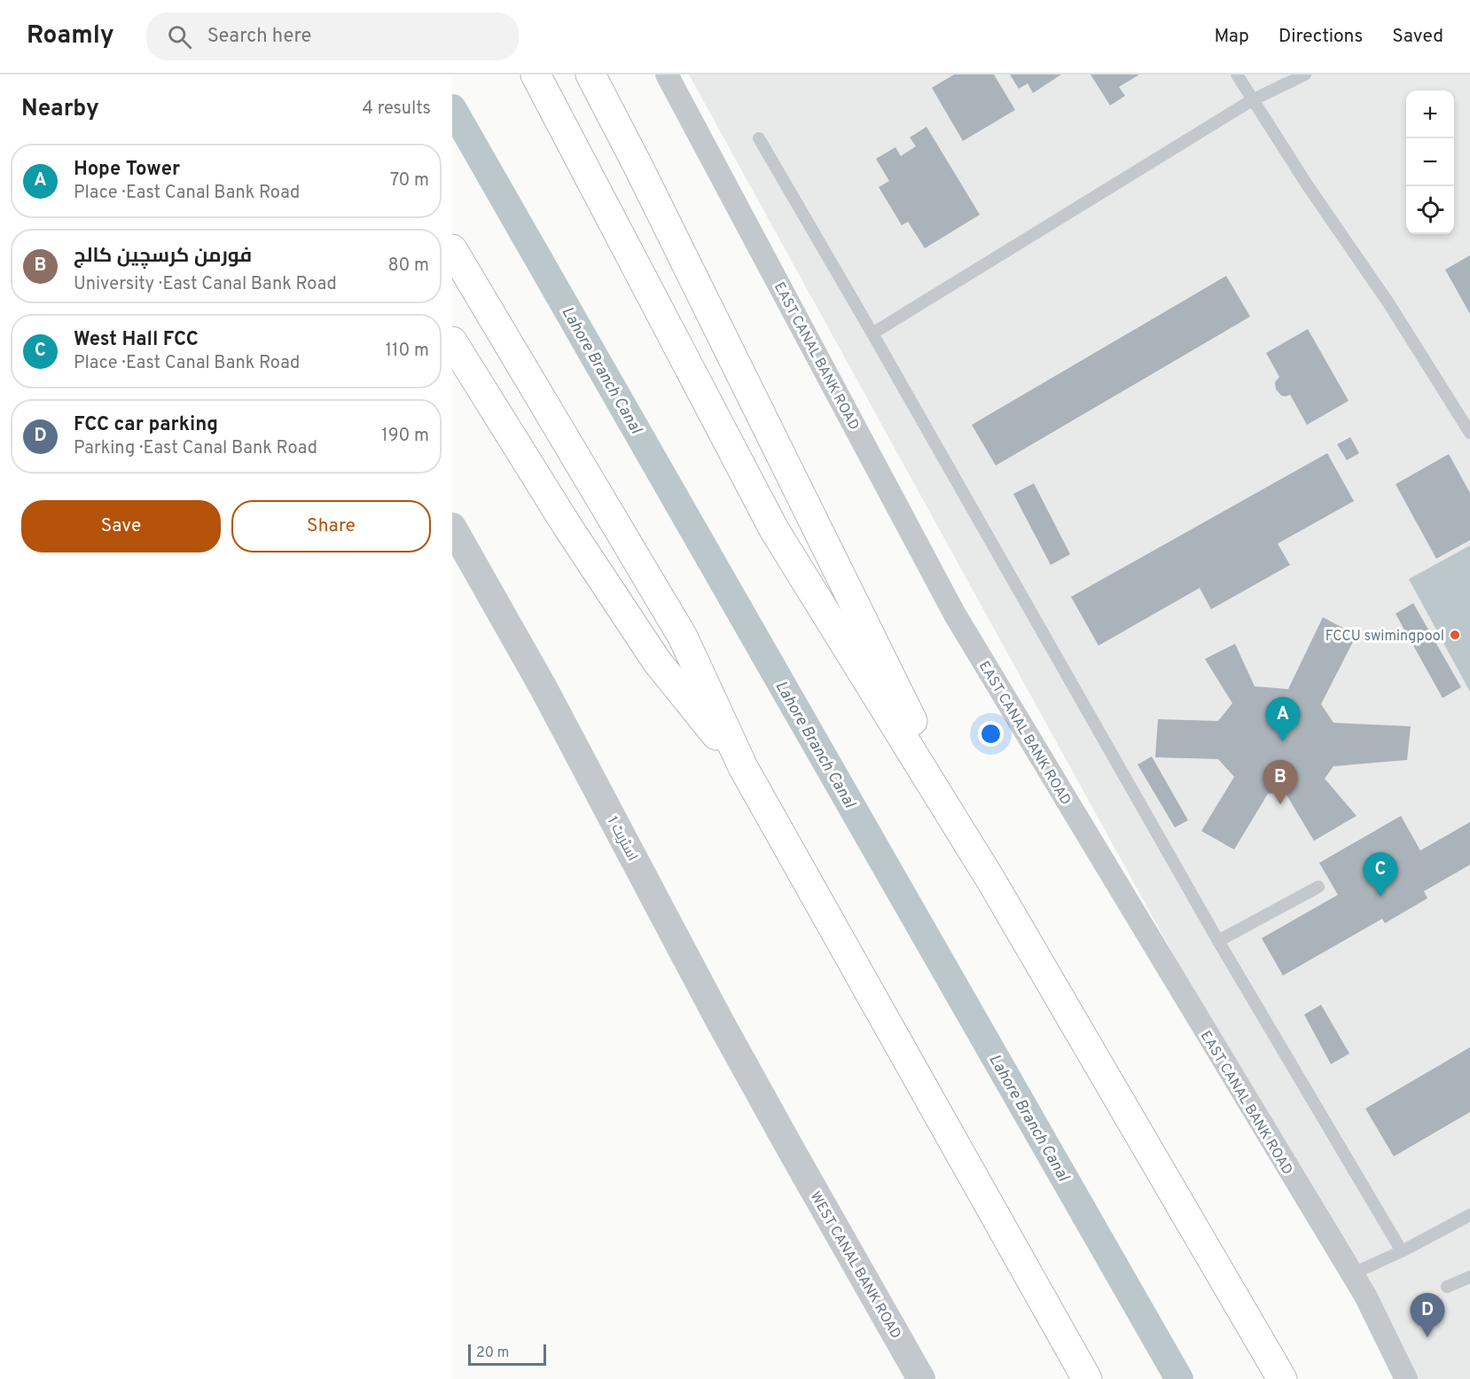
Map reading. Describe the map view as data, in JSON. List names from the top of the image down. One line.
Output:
{"streets":{"street":["EAST CANAL BANK ROAD","اسٹریٹ 1","WEST CANAL BANK ROAD"]},"crossings":[["اسٹریٹ 1","WEST CANAL BANK ROAD"]],"water":["Lahore Branch Canal"],"places":["FCCU swimingpool"],"scale_bar":"20 m","page":{"header":"Roamly","search":"Search here","nav":["Map","Directions","Saved"],"heading":["Nearby","4 results"],"map_buttons":["+","−"],"list":[{"mark":"A","name":"Hope Tower","note":"Place · East Canal Bank Road","value":"70 m"},{"mark":"B","name":"فورمن کرسچین کالج","note":"University · East Canal Bank Road","value":"80 m"},{"mark":"C","name":"West Hall FCC","note":"Place · East Canal Bank Road","value":"110 m"},{"mark":"D","name":"FCC car parking","note":"Parking · East Canal Bank Road","value":"190 m"}],"buttons":["Save","Share"],"pins":["A","B","C","D"],"scale":"20 m"}}
